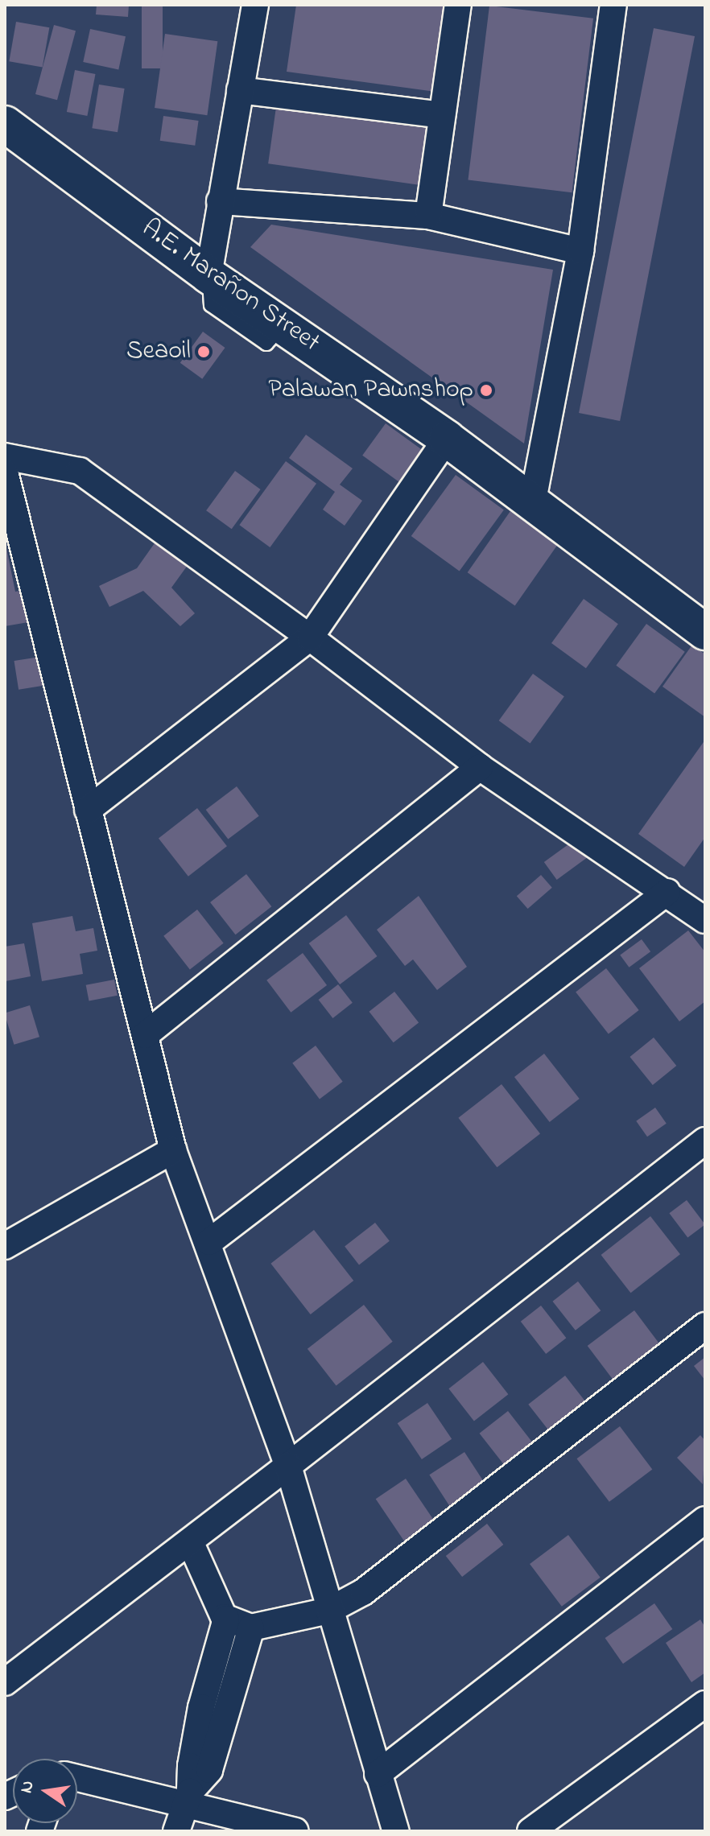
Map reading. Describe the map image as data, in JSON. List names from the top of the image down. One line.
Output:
{"streets":{"main road":["A.E. Marañon Street"]},"places":["Seaoil","Palawan Pawnshop"],"north":"left"}
